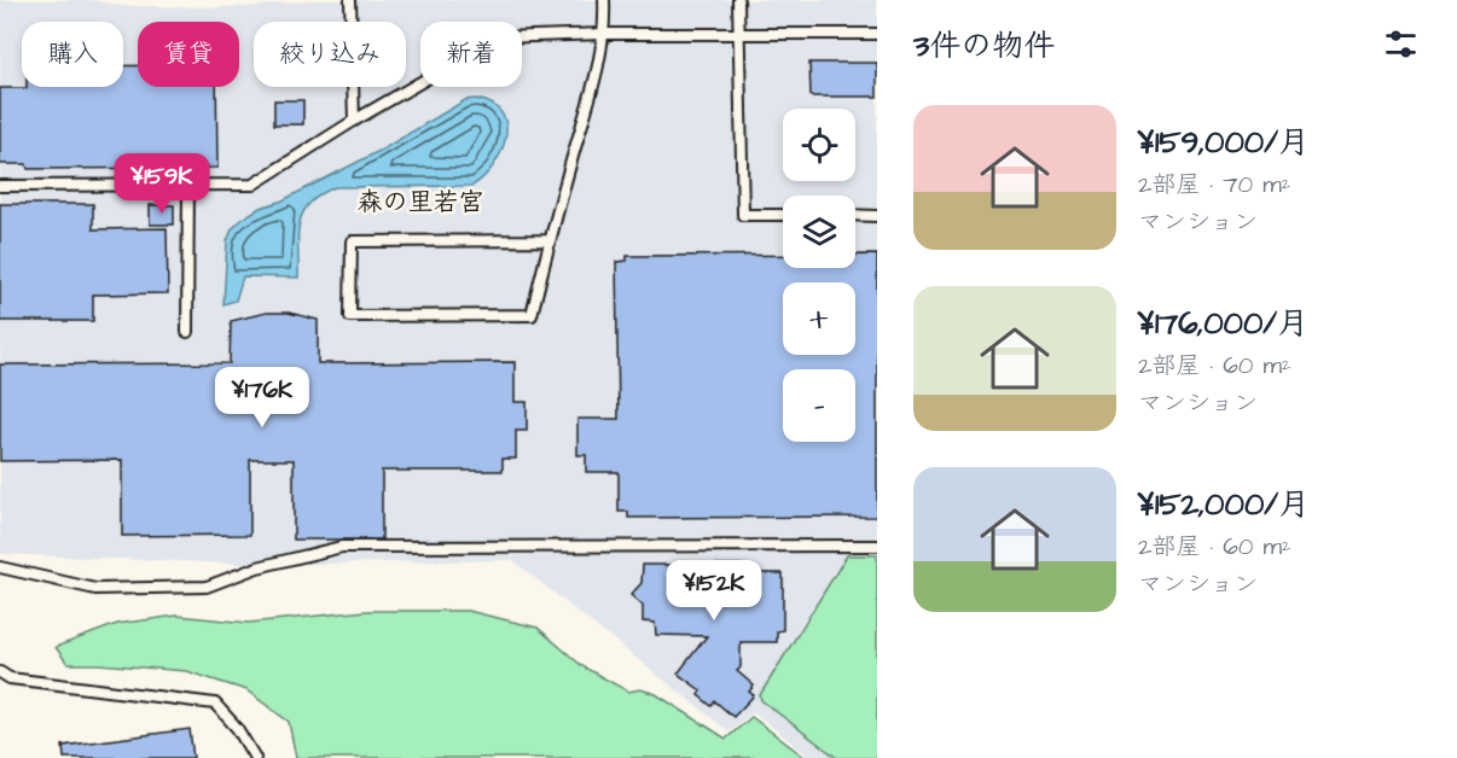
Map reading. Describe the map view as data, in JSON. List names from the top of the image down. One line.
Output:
{"districts":["森の里若宮"],"page":{"heading":"3件の物件","chip":["購入","賃貸","絞り込み","新着"],"list":[{"name":"¥159,000/月","note":"2部屋 · 70 m² · マンション"},{"name":"¥176,000/月","note":"2部屋 · 60 m² · マンション"},{"name":"¥152,000/月","note":"2部屋 · 60 m² · マンション"}],"map_buttons":["+","−"],"price":["¥159K","¥176K","¥152K"]}}
